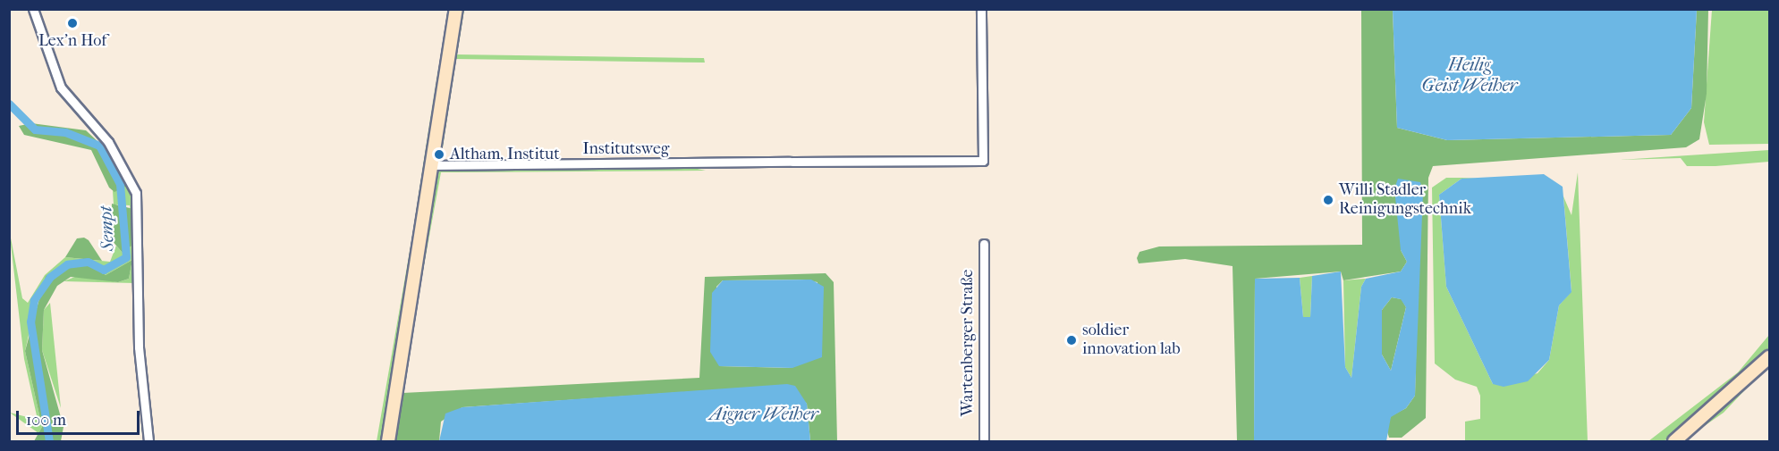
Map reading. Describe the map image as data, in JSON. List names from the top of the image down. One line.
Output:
{"streets":{"street":["Institutsweg","Wartenberger Straße"]},"water":["Heilig Geist Weiher","Sempt","Aigner Weiher"],"places":["Lex'n Hof","Altham, Institut","Willi Stadler Reinigungstechnik","soldier innovation lab"],"scale_bar":"100 m"}
